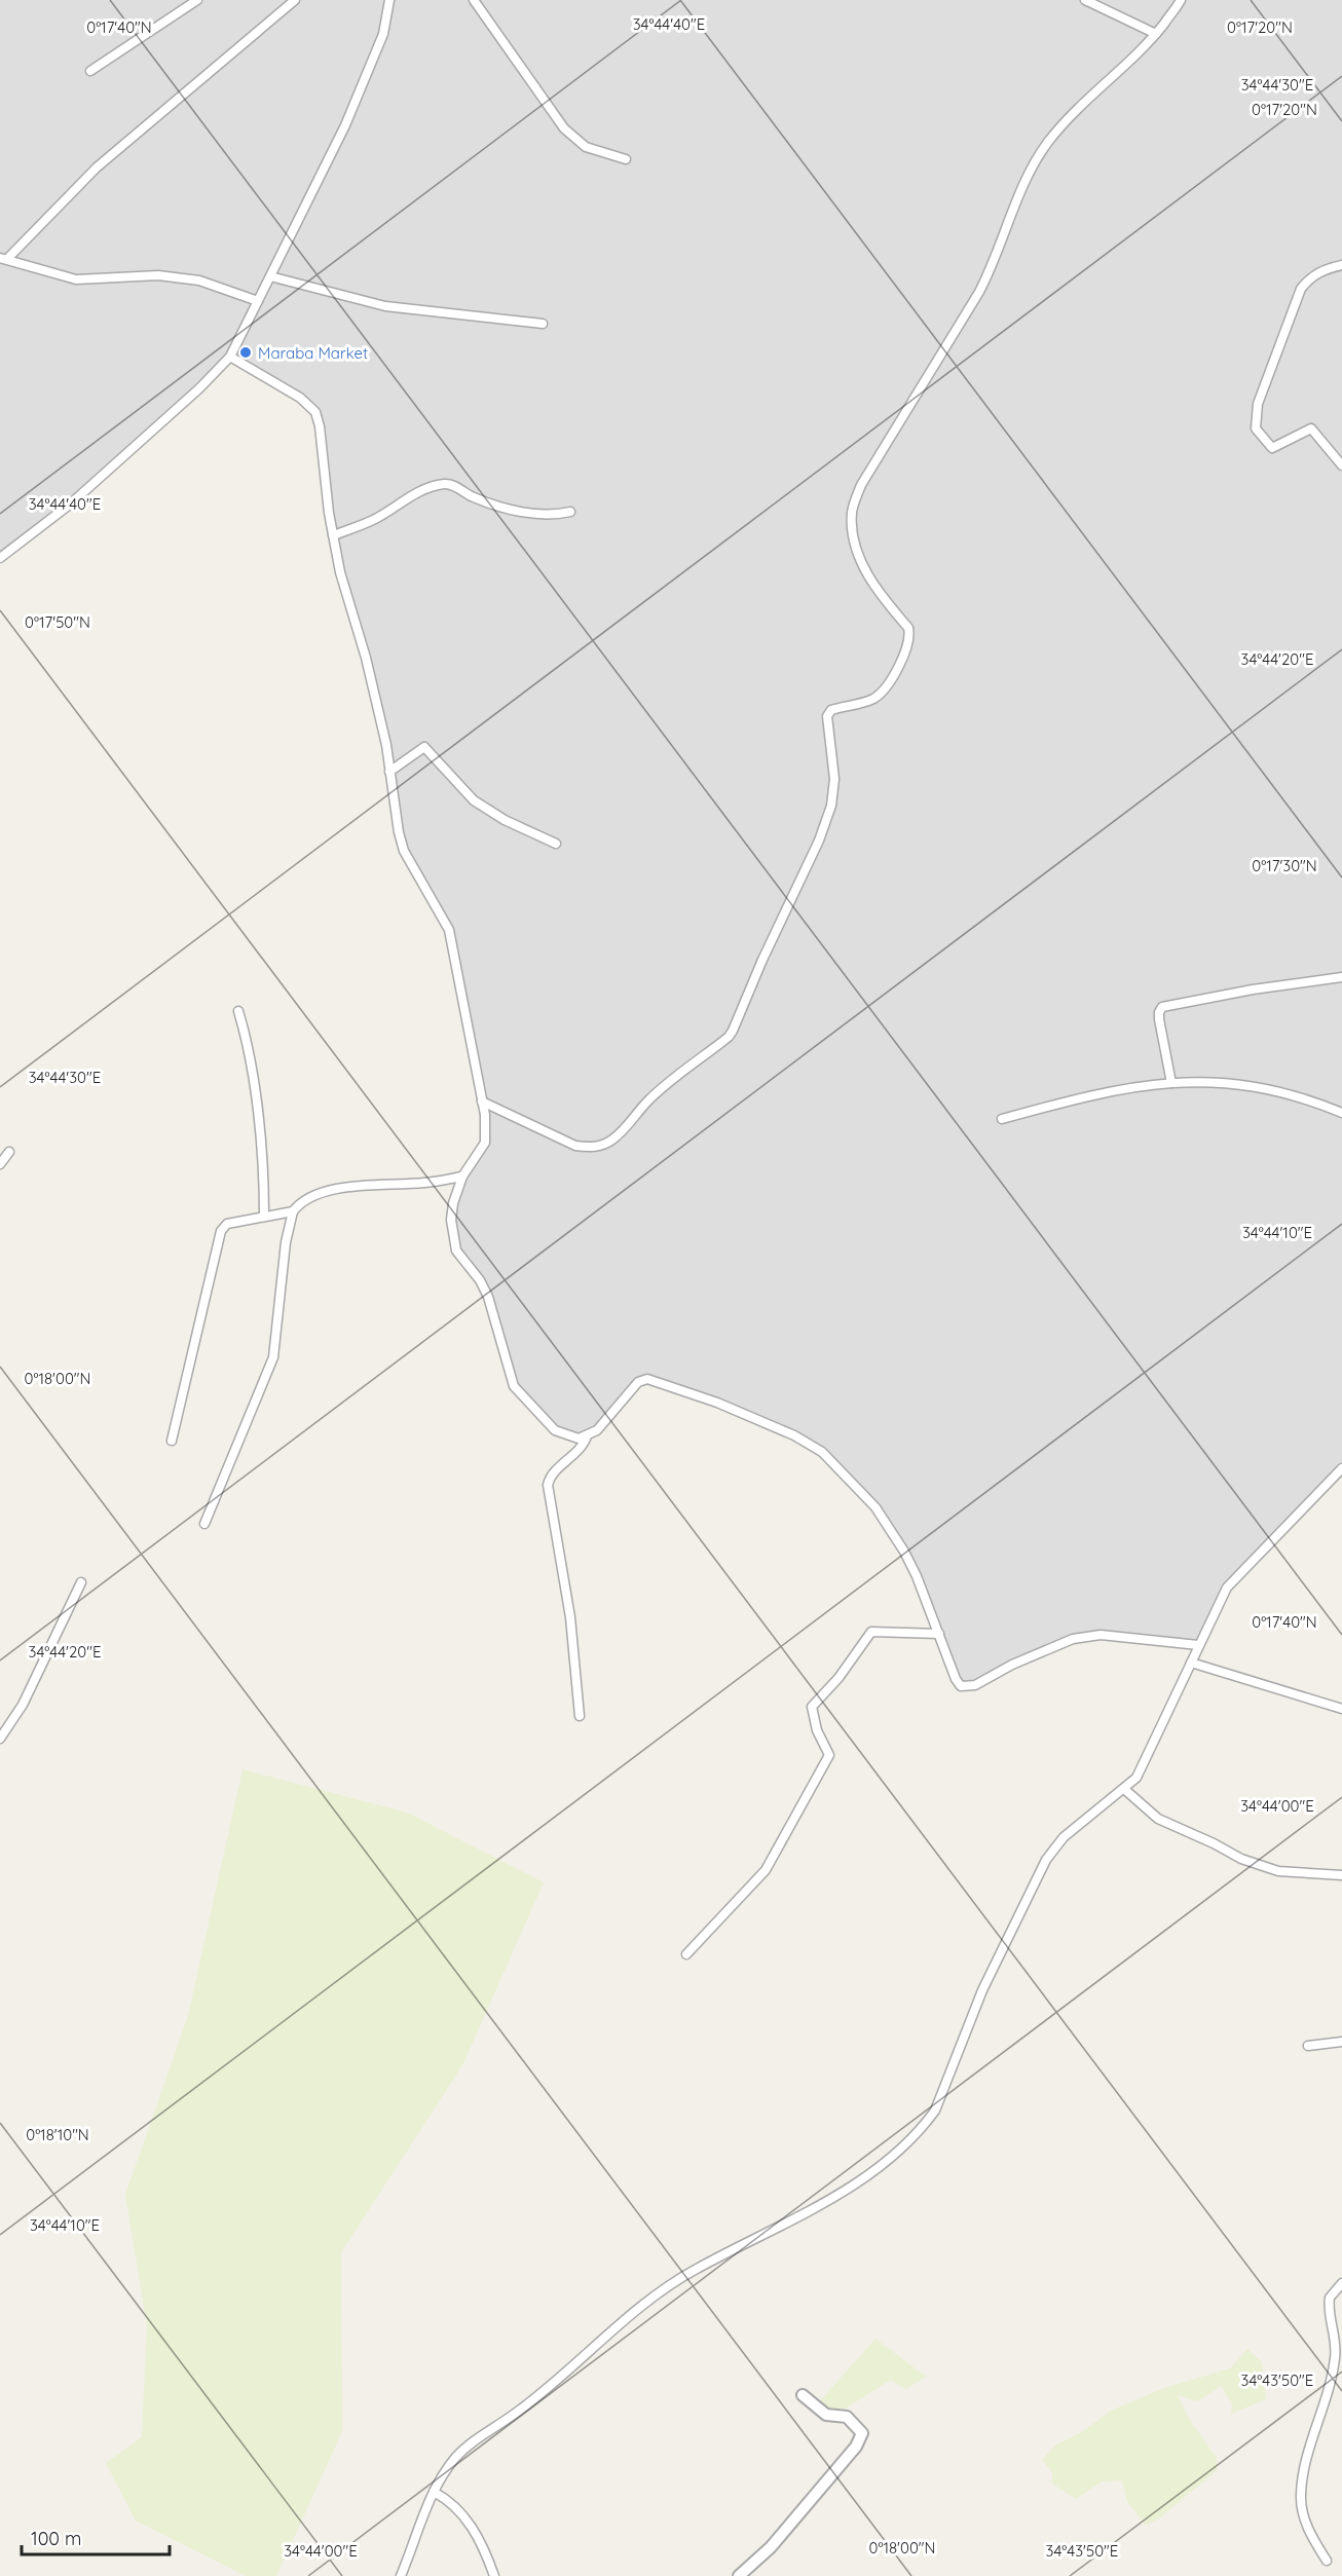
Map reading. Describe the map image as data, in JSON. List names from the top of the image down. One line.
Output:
{"places":["Maraba Market"],"scale_bar":"100 m","coordinates":["34°44'40\"E","0°17'40\"N","0°17'20\"N","34°44'30\"E","0°17'50\"N","34°44'20\"E","0°17'30\"N","34°44'10\"E","0°18'00\"N","34°44'00\"E","0°18'10\"N","34°43'50\"E"]}
